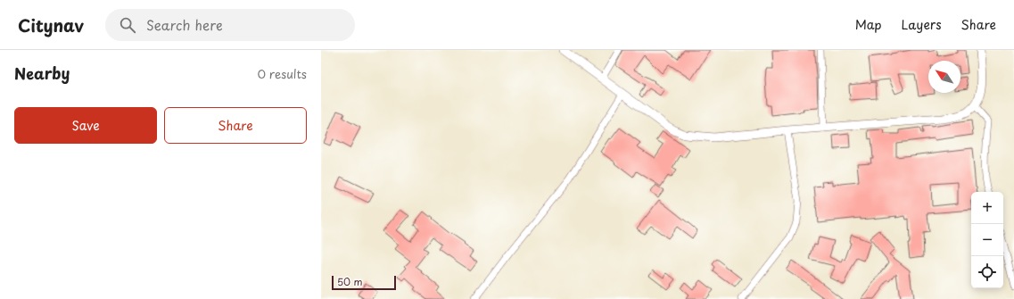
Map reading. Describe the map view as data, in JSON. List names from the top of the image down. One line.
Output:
{"scale_bar":"50 m","north":"top left","page":{"header":"Citynav","search":"Search here","nav":["Map","Layers","Share"],"heading":["Nearby","0 results"],"buttons":["Save","Share"],"map_buttons":["+","−"],"scale":"50 m"}}
